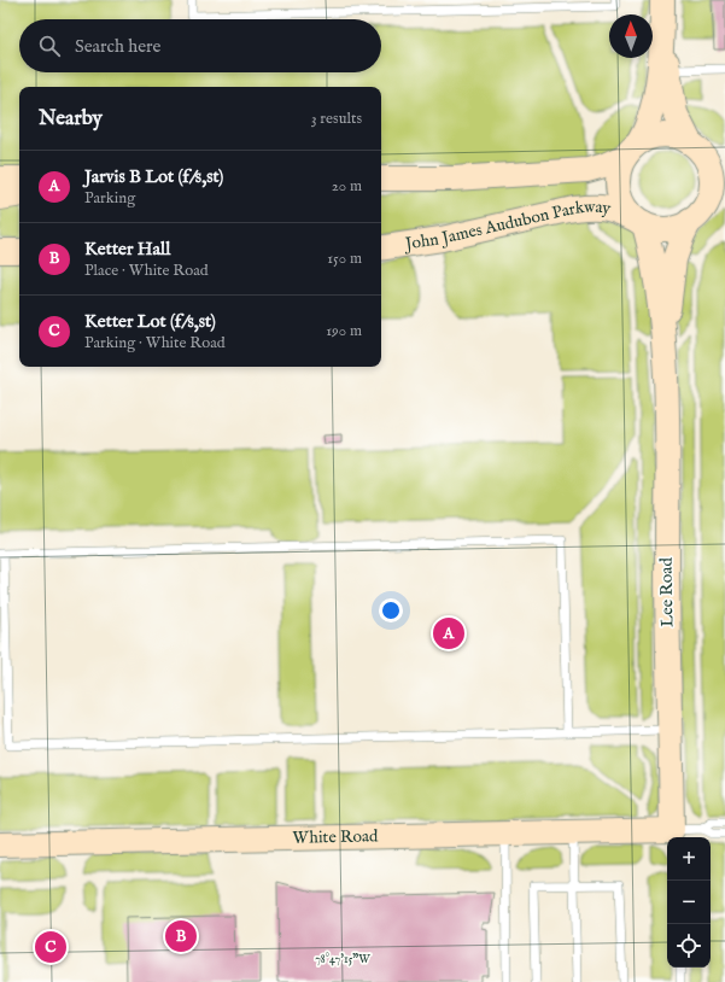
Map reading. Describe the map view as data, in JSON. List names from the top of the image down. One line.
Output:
{"streets":{"street":["John James Audubon Parkway","Lee Road","White Road"]},"crossings":[["John James Audubon Parkway","Lee Road"],["Lee Road","White Road"]],"north":"top","page":{"search":"Search here","heading":["Nearby","3 results"],"list":[{"mark":"A","name":"Jarvis B Lot (f/s,st)","note":"Parking","value":"20 m"},{"mark":"B","name":"Ketter Hall","note":"Place · White Road","value":"150 m"},{"mark":"C","name":"Ketter Lot (f/s,st)","note":"Parking · White Road","value":"190 m"}],"pins":["A","B","C"],"map_buttons":["+","−"]},"coordinates":["78°47'15\"W"]}
